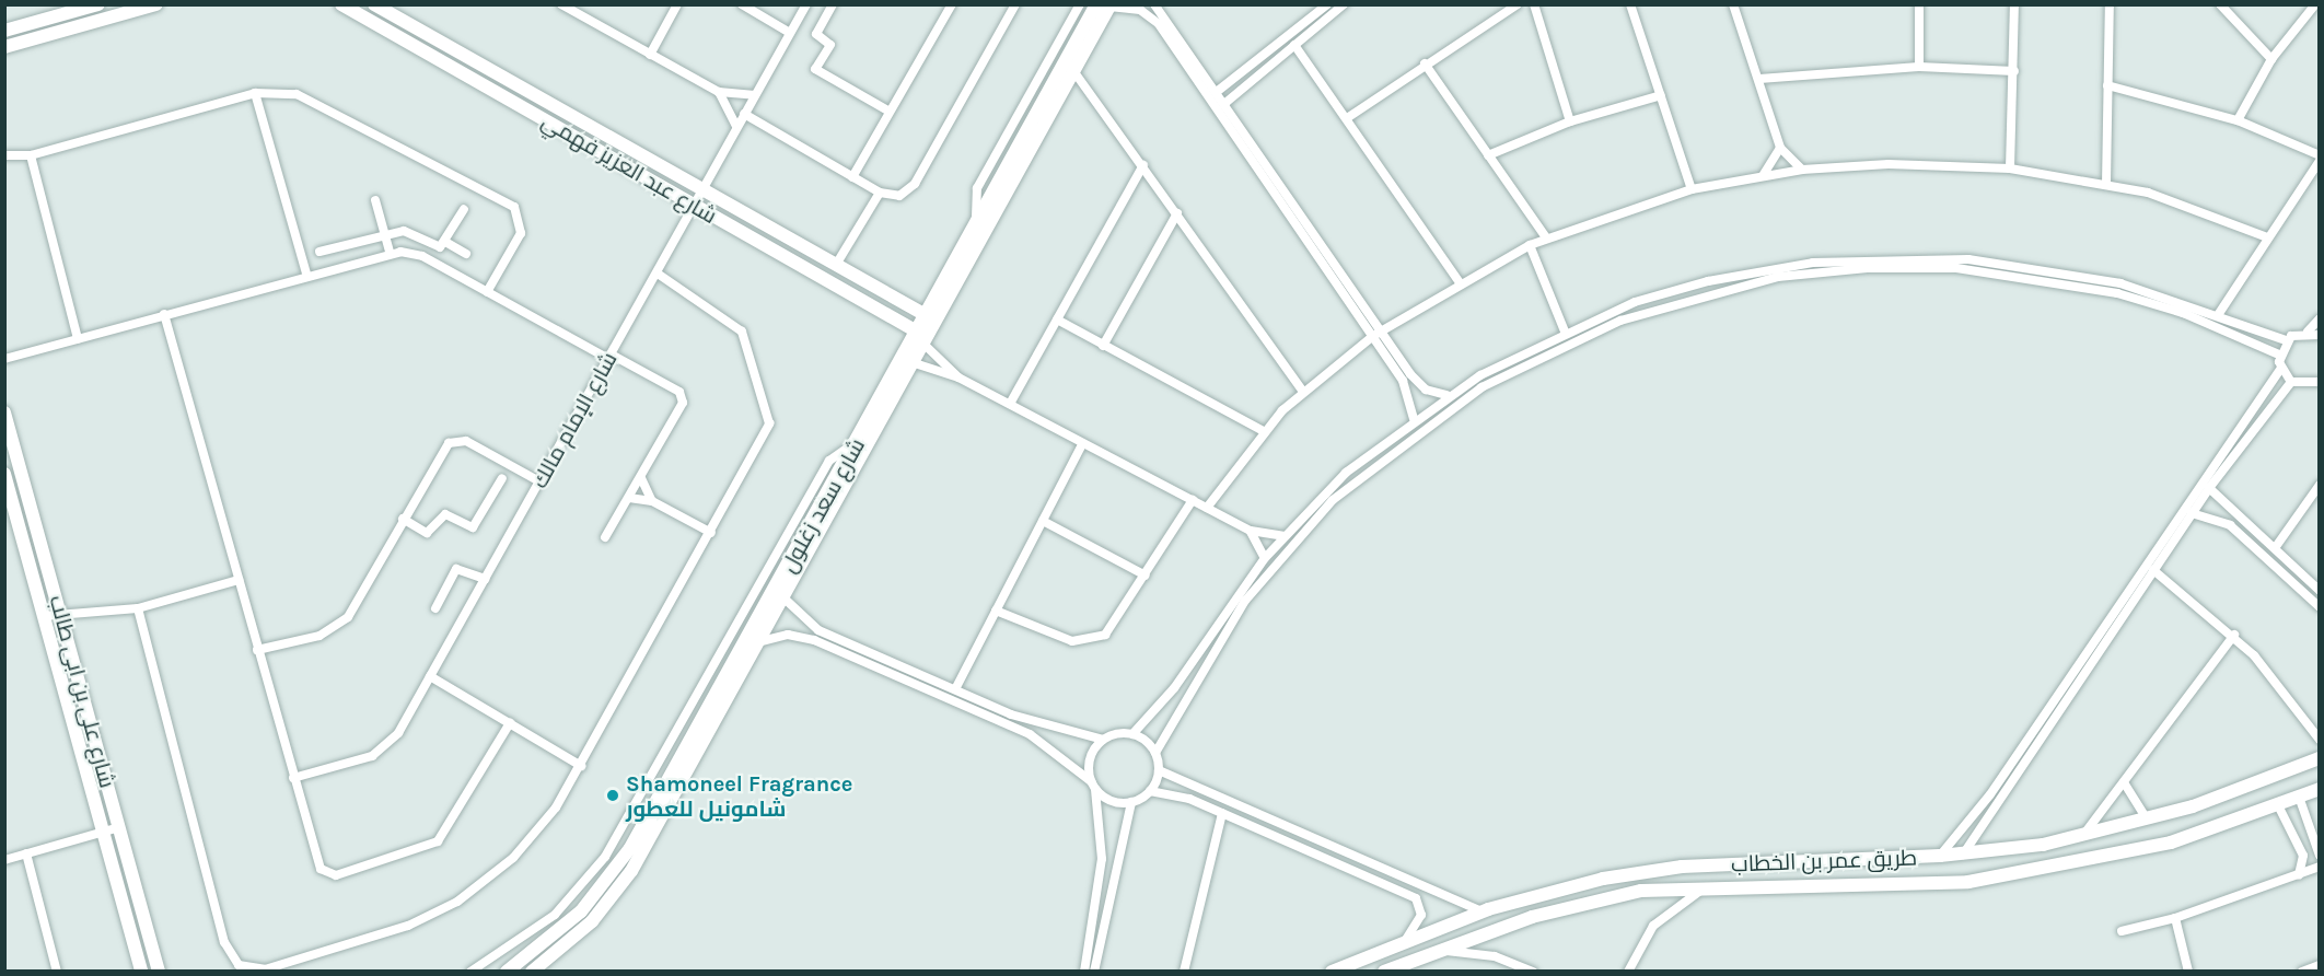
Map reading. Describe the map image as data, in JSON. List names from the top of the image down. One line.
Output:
{"streets":{"street":["شارع عبد العزيز فهمي","شارع الإمام مالك","شارع سعد زغلول","شارع على بن ابى طالب","طريق عمر بن الخطاب"]},"crossings":[["شارع عبد العزيز فهمي","شارع الإمام مالك"],["شارع عبد العزيز فهمي","شارع سعد زغلول"]],"places":["Shamoneel Fragrance شامونيل للعطور"]}
